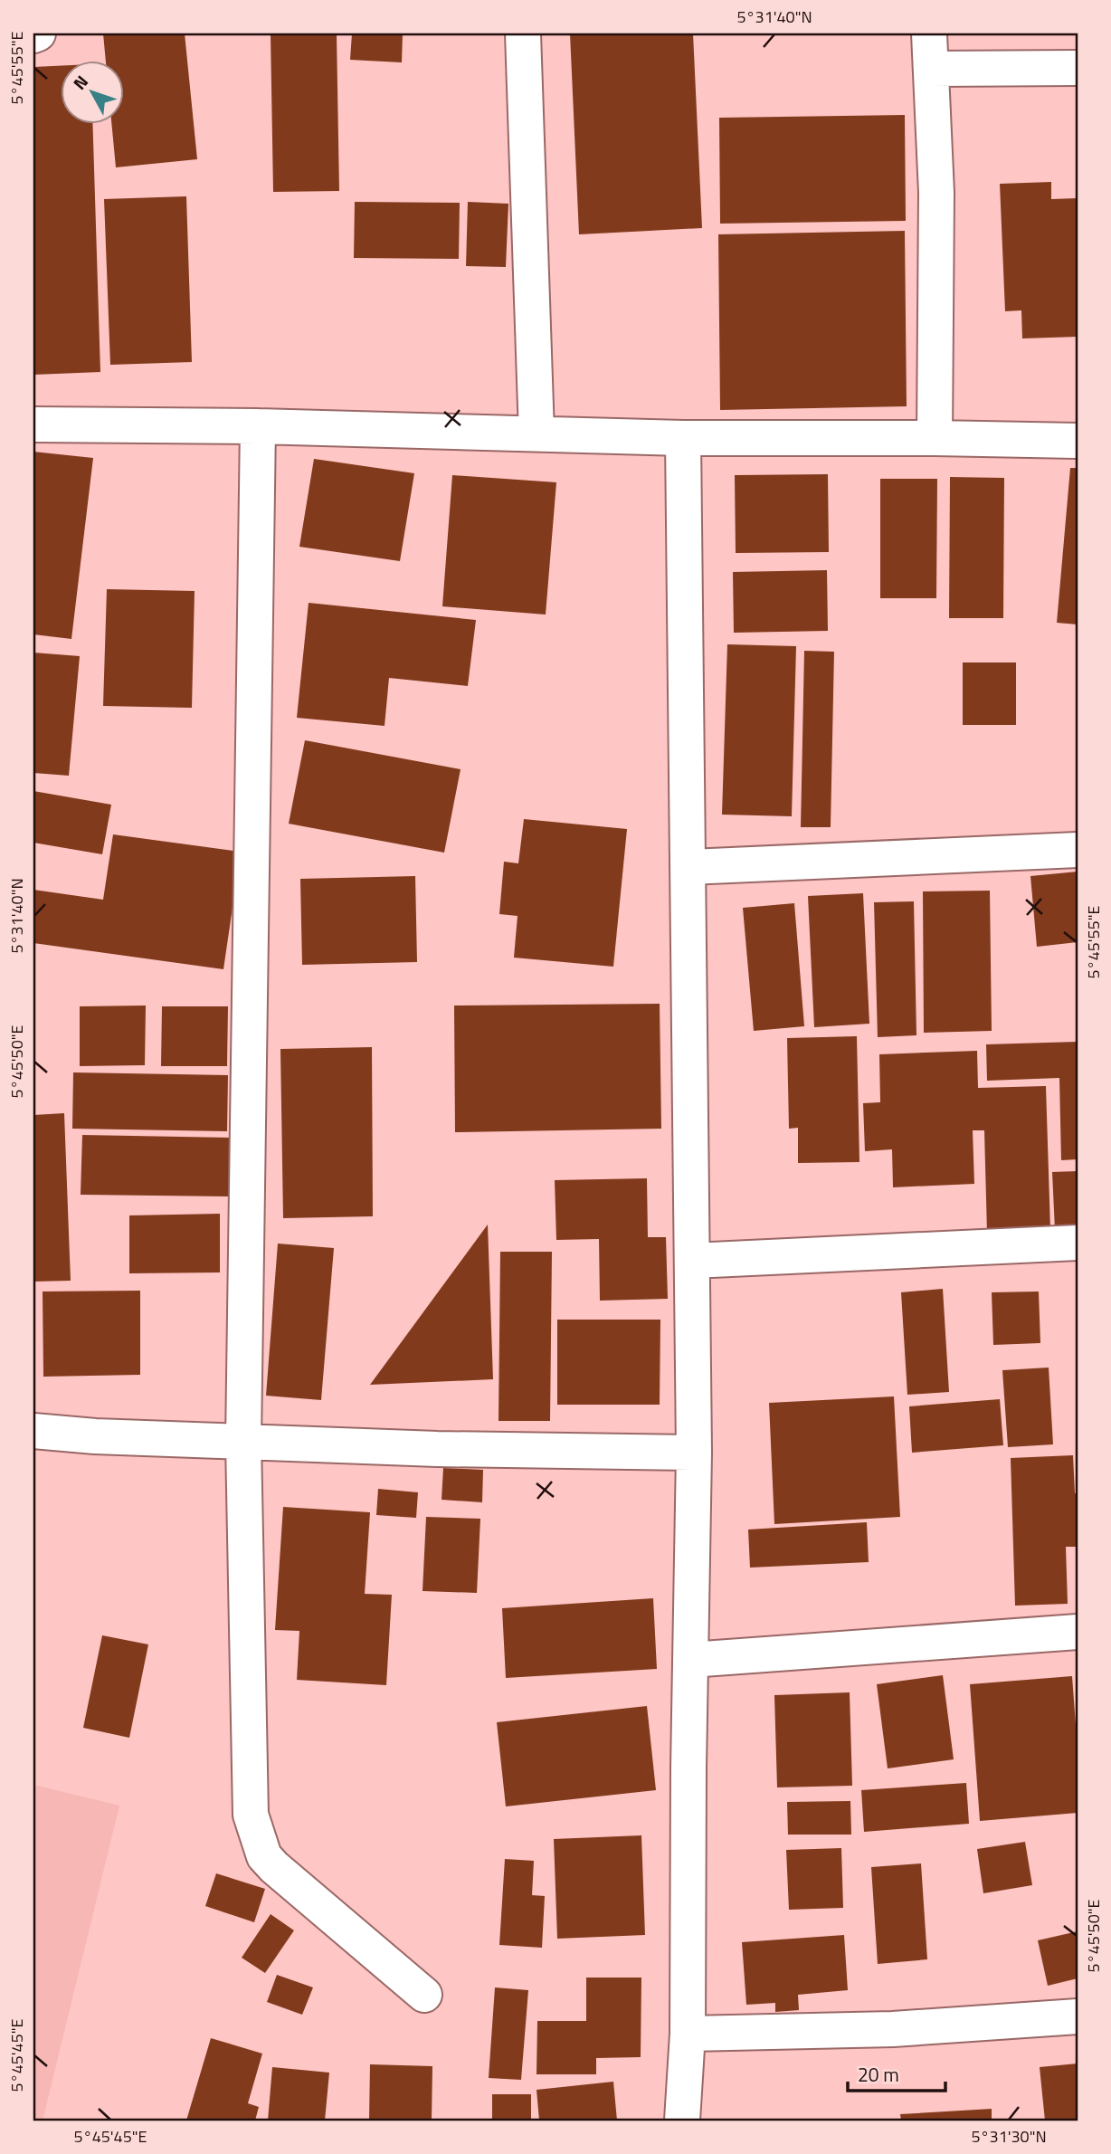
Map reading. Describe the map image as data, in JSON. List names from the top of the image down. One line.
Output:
{"scale_bar":"20 m","north":"top left","coordinates":["5°31'40\"N","5°45'55\"E","5°45'50\"E","5°45'45\"E","5°31'30\"N"]}
